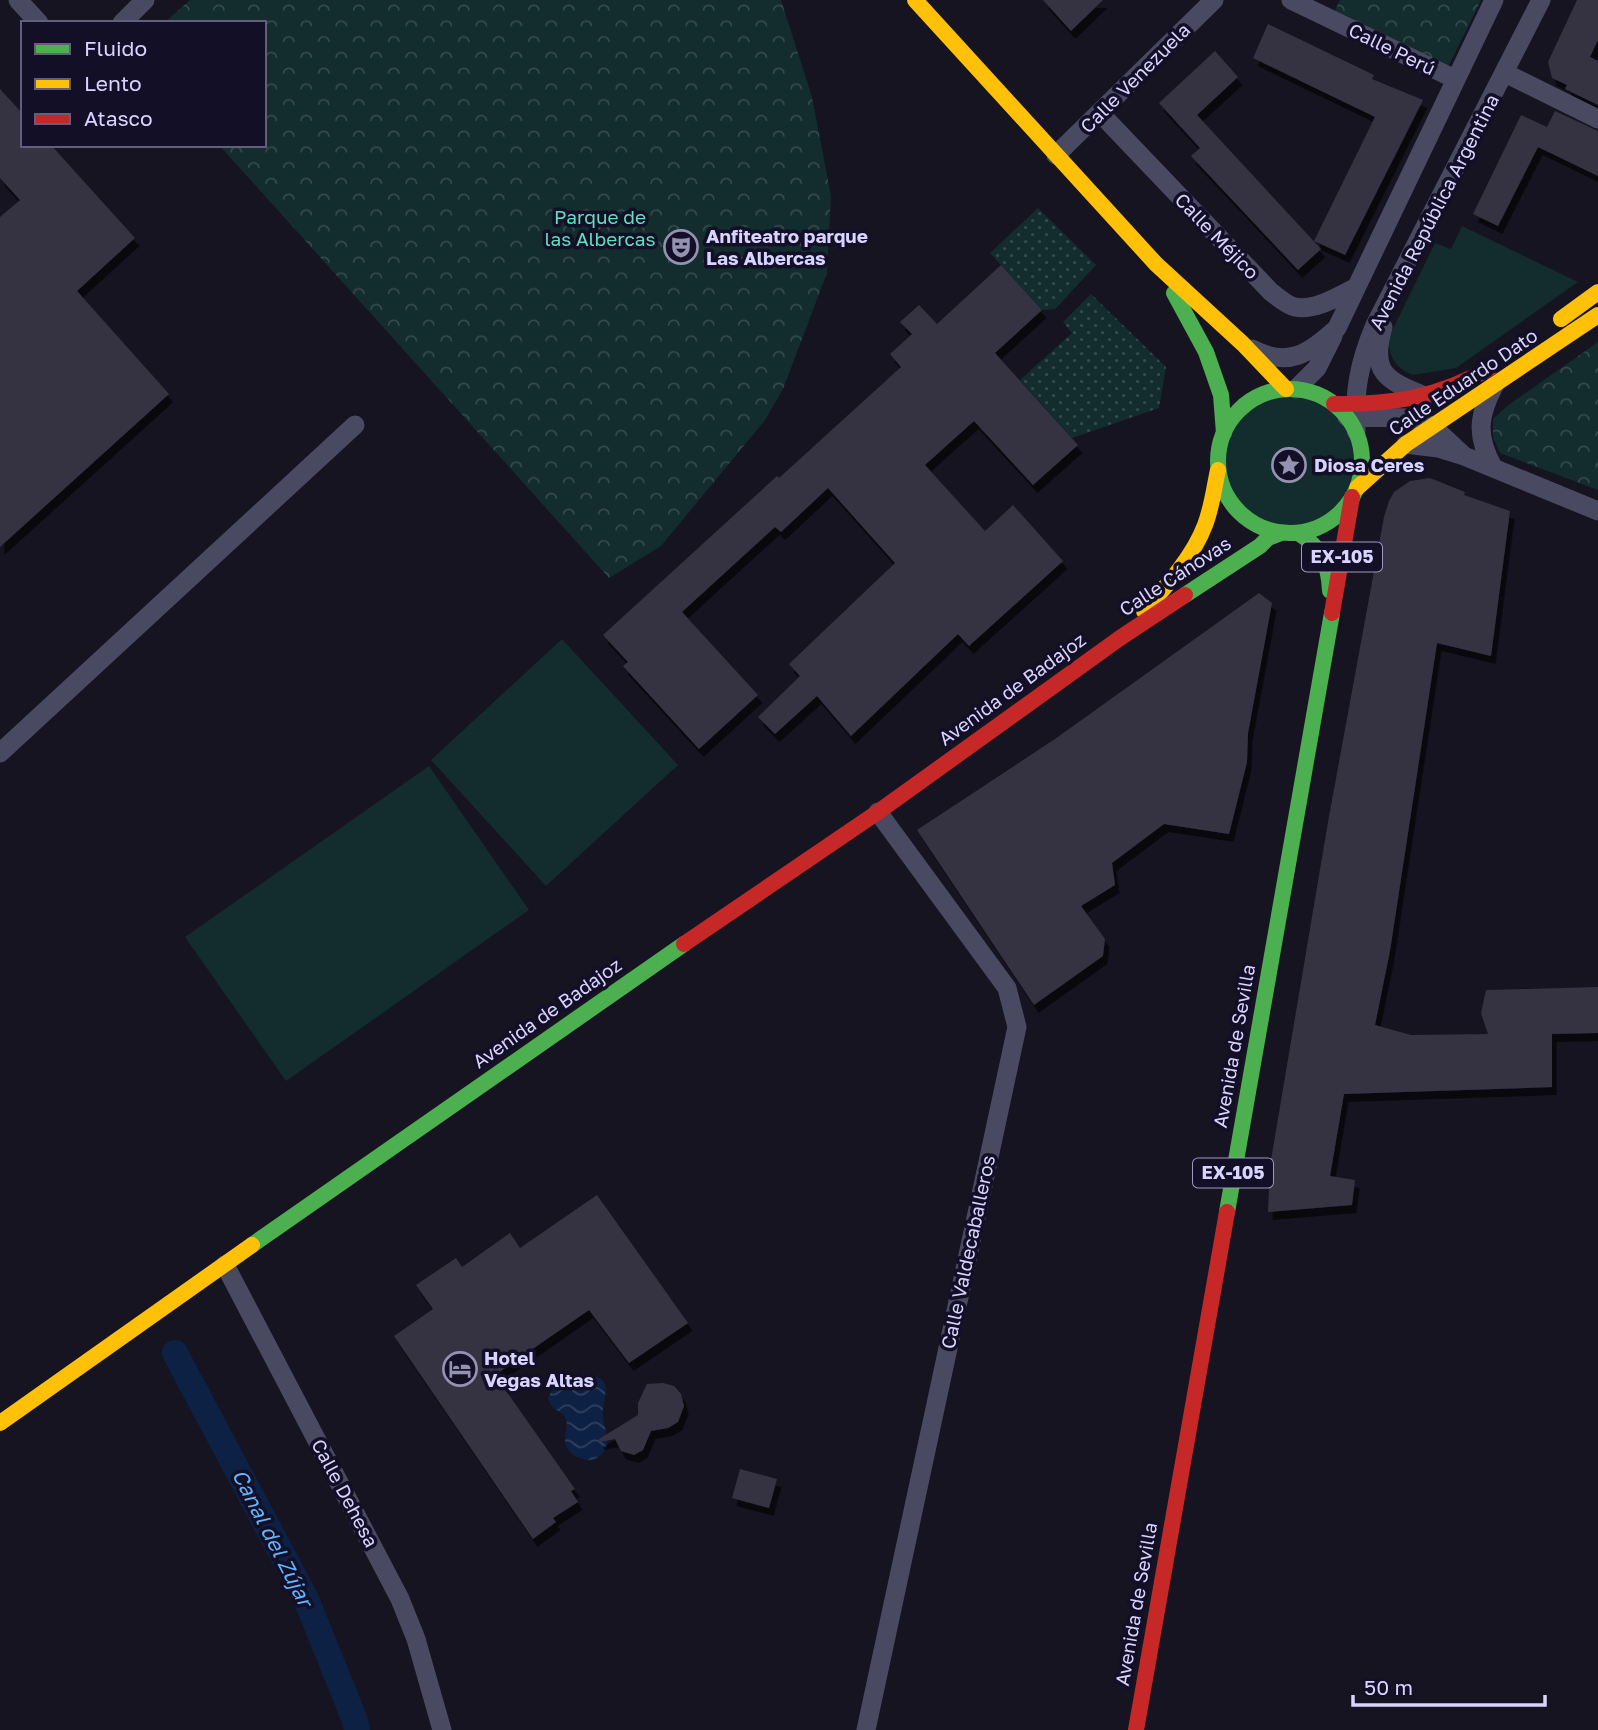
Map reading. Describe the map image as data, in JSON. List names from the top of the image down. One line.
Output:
{"streets":{"main road":["Calle Eduardo Dato","EX-105","Calle Cánovas","Avenida de Badajoz","Avenida de Sevilla"],"street":["Calle Perú","Calle Venezuela","Avenida República Argentina","Calle Méjico","Calle Valdecaballeros","Calle Dehesa"]},"crossings":[["Calle Perú","Avenida República Argentina"],["Calle Venezuela","Calle Méjico"],["Avenida República Argentina","Calle Méjico"],["Avenida República Argentina","Calle Eduardo Dato"],["Avenida República Argentina","Calle Cánovas"],["Avenida República Argentina","Avenida de Sevilla"],["Calle Eduardo Dato","Calle Cánovas"],["Calle Eduardo Dato","Avenida de Sevilla"],["Calle Cánovas","Avenida de Badajoz"],["Calle Cánovas","Avenida de Sevilla"],["Avenida de Badajoz","Calle Valdecaballeros"],["Avenida de Badajoz","Calle Dehesa"]],"water":["Canal del Zújar"],"parks":["Parque de las Albercas"],"places":{"theatre":["Anfiteatro parque Las Albercas"],"place":["Diosa Ceres"],"hotel":["Hotel Vegas Altas"]},"legend":["Fluido","Lento","Atasco"],"scale_bar":"50 m"}
